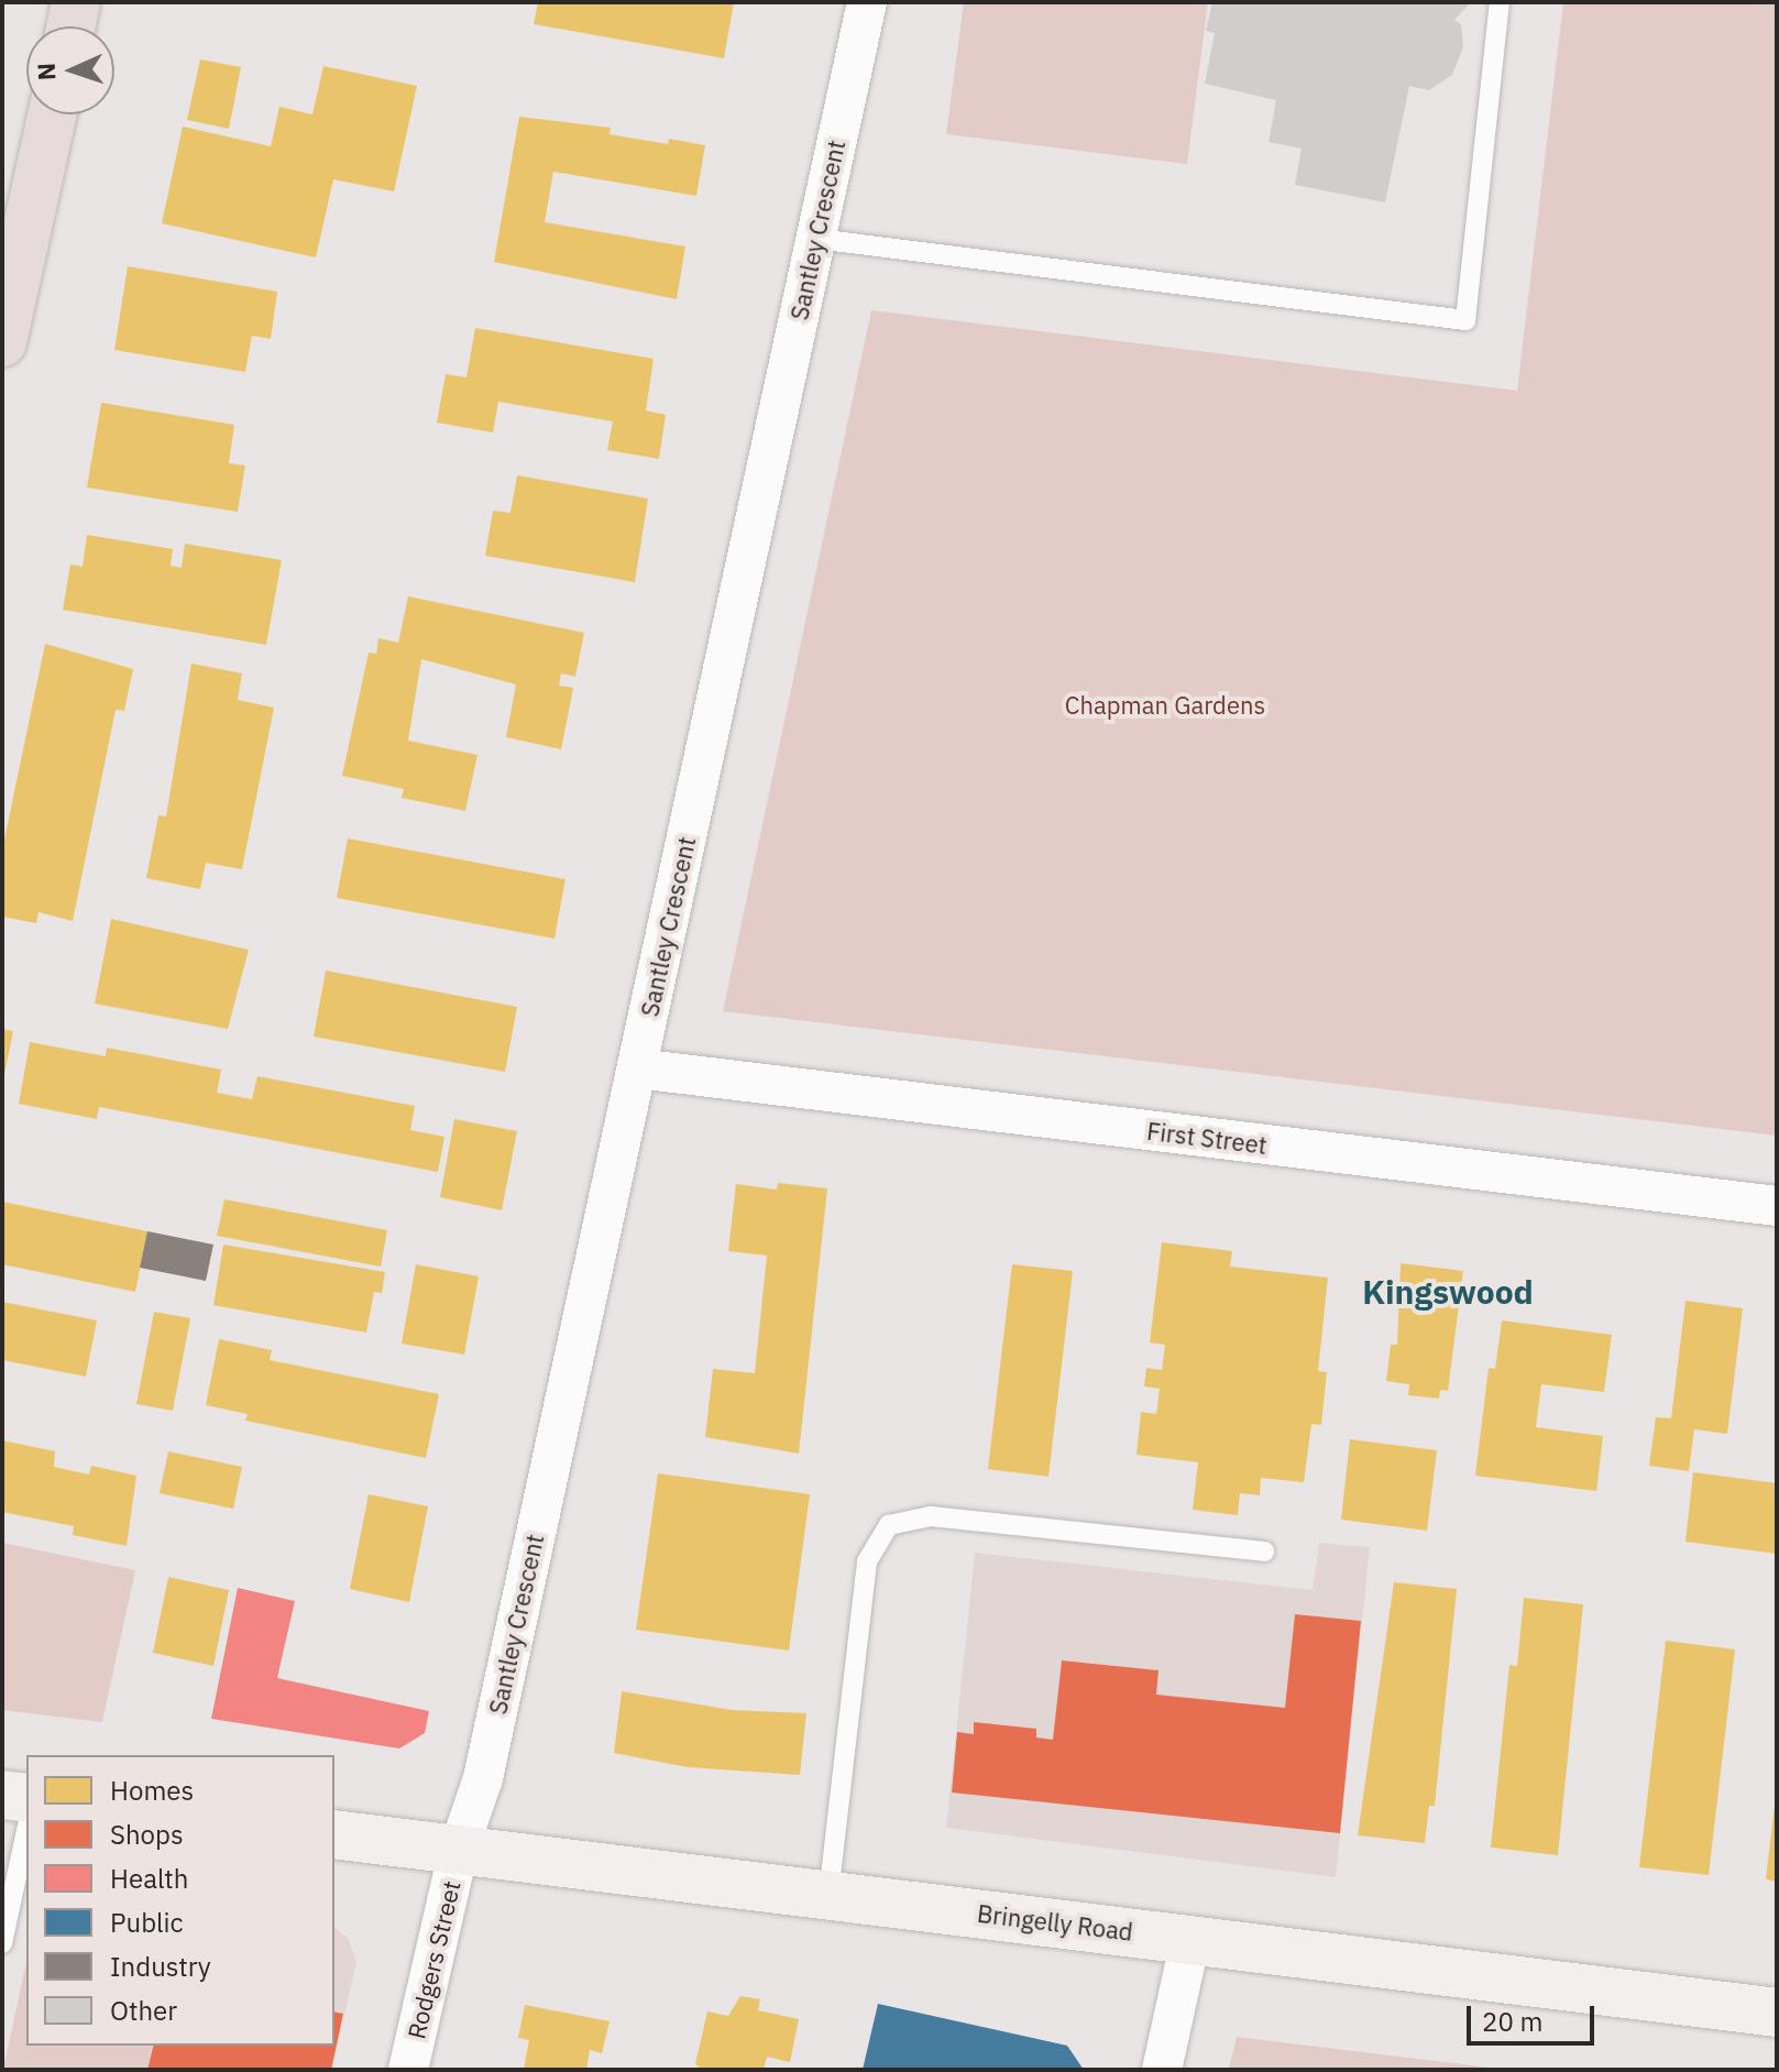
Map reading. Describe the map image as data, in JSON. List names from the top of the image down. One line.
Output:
{"streets":{"main road":["Bringelly Road"],"street":["Santley Crescent","First Street","Rodgers Street"]},"crossings":[["Santley Crescent","First Street"],["Santley Crescent","Bringelly Road"],["Santley Crescent","Rodgers Street"],["Bringelly Road","Rodgers Street"]],"districts":["Kingswood"],"parks":["Chapman Gardens"],"legend":["Homes","Shops","Health","Public","Industry","Other"],"scale_bar":"20 m","north":"left"}
